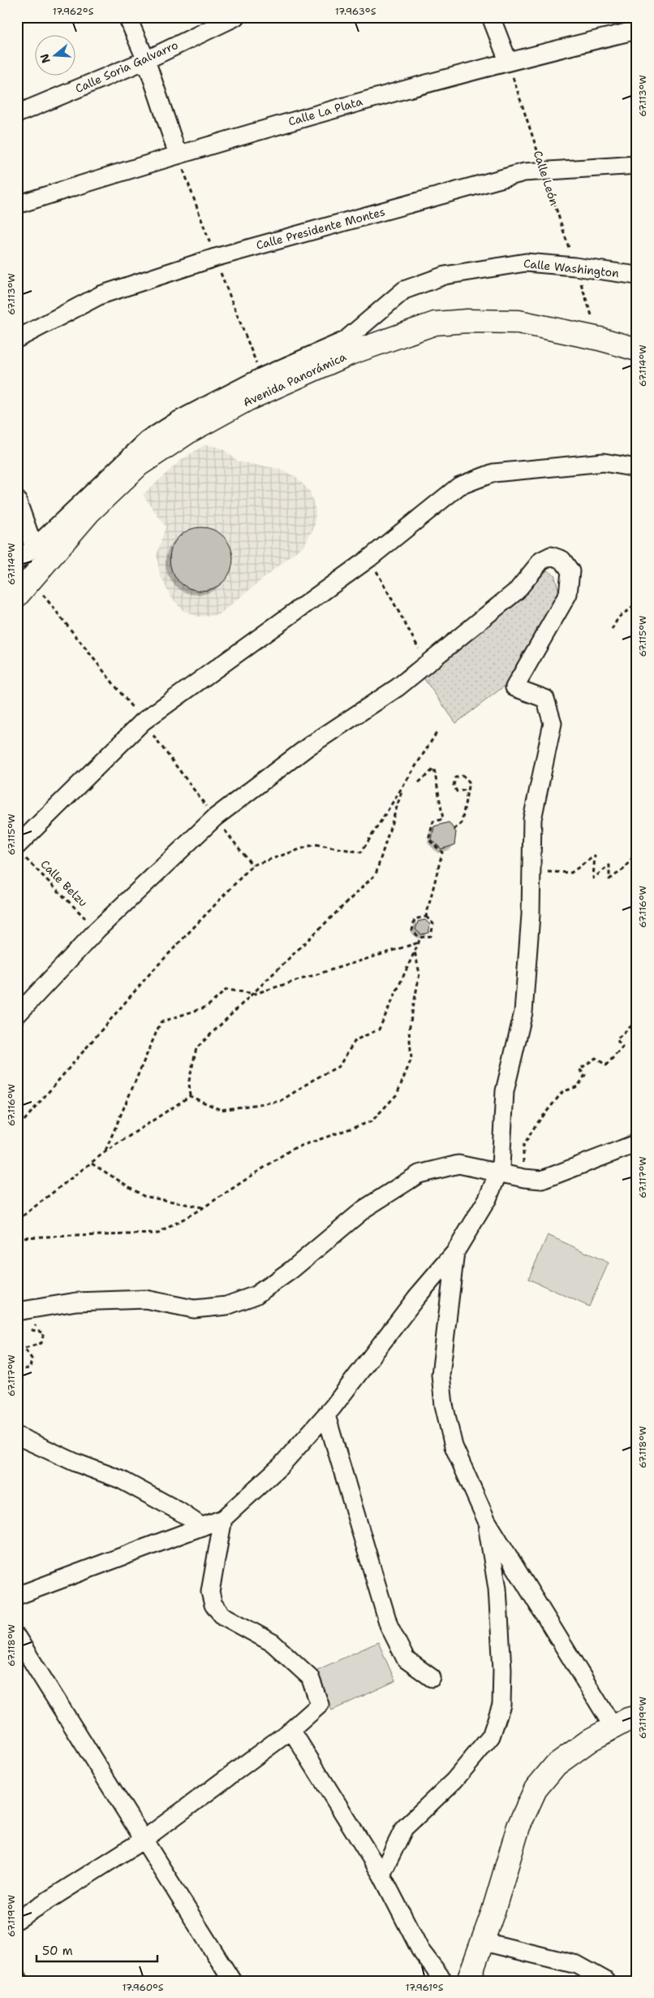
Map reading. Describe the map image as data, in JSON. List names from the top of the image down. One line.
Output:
{"streets":{"main road":["Avenida Panorámica"],"street":["Calle Soria Galvarro","Calle La Plata","Calle Presidente Montes","Calle Washington"],"path":["Calle León","Calle Belzu"]},"crossings":[["Calle La Plata","Calle León"],["Calle León","Calle Presidente Montes"],["Calle León","Calle Washington"],["Calle León","Avenida Panorámica"],["Calle Washington","Avenida Panorámica"]],"scale_bar":"50 m","north":"left","coordinates":["17.962°S","17.963°S","67.113°W","67.114°W","67.115°W","67.116°W","67.117°W","67.118°W","67.119°W","17.960°S","17.961°S"]}
